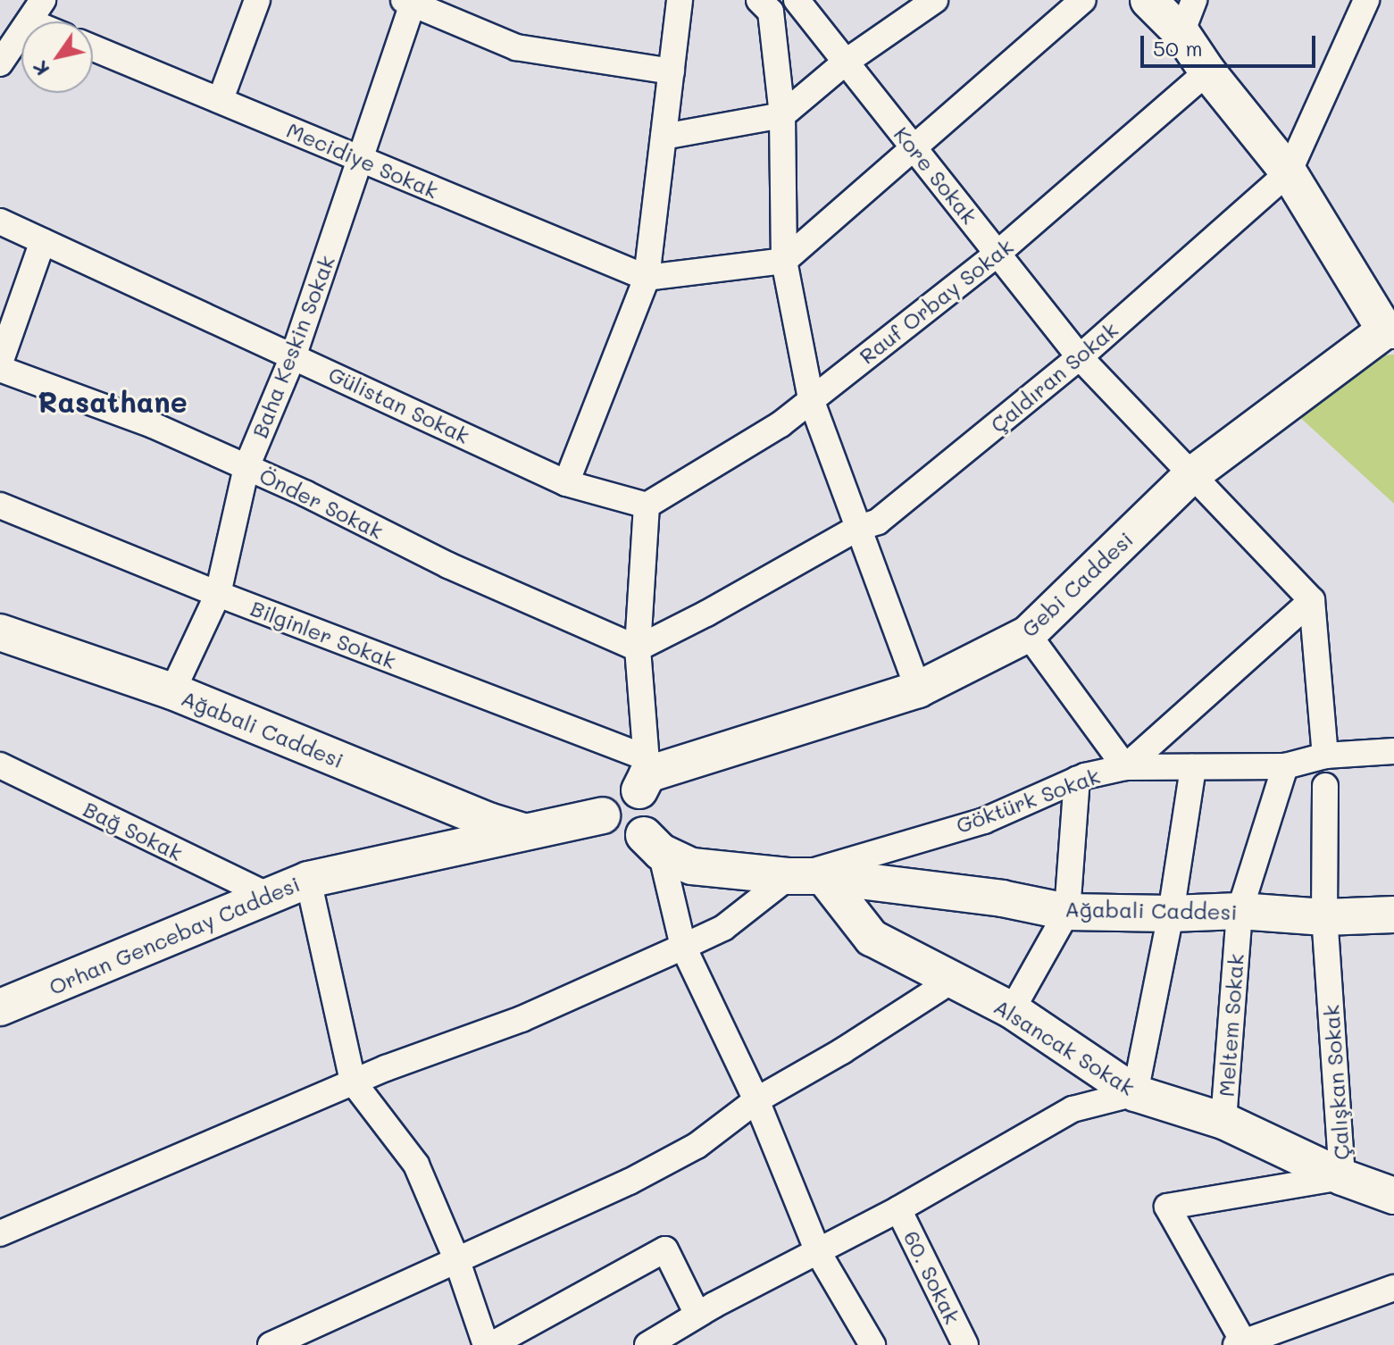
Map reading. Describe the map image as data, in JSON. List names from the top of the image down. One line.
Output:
{"streets":{"main road":["Gebi Caddesi","Ağabali Caddesi","Orhan Gencebay Caddesi","Alsancak Sokak"],"street":["Mecidiye Sokak","Kore Sokak","Rauf Orbay Sokak","Baha Keskin Sokak","Çaldıran Sokak","Gülistan Sokak","Önder Sokak","Bilginler Sokak","Göktürk Sokak","Bağ Sokak","Meltem Sokak","Çalışkan Sokak","60. Sokak"]},"crossings":[["Mecidiye Sokak","Baha Keskin Sokak"],["Kore Sokak","Rauf Orbay Sokak"],["Kore Sokak","Çaldıran Sokak"],["Kore Sokak","Gebi Caddesi"],["Rauf Orbay Sokak","Gülistan Sokak"],["Baha Keskin Sokak","Gülistan Sokak"],["Baha Keskin Sokak","Önder Sokak"],["Baha Keskin Sokak","Bilginler Sokak"],["Baha Keskin Sokak","Ağabali Caddesi"],["Çaldıran Sokak","Önder Sokak"],["Gebi Caddesi","Bilginler Sokak"],["Gebi Caddesi","Ağabali Caddesi"],["Gebi Caddesi","Orhan Gencebay Caddesi"],["Ağabali Caddesi","Göktürk Sokak"],["Ağabali Caddesi","Orhan Gencebay Caddesi"],["Ağabali Caddesi","Meltem Sokak"],["Ağabali Caddesi","Alsancak Sokak"],["Ağabali Caddesi","Çalışkan Sokak"],["Göktürk Sokak","Meltem Sokak"],["Göktürk Sokak","Alsancak Sokak"],["Bağ Sokak","Orhan Gencebay Caddesi"],["Meltem Sokak","Alsancak Sokak"],["Alsancak Sokak","Çalışkan Sokak"]],"districts":["Rasathane"],"scale_bar":"50 m","north":"bottom left"}
